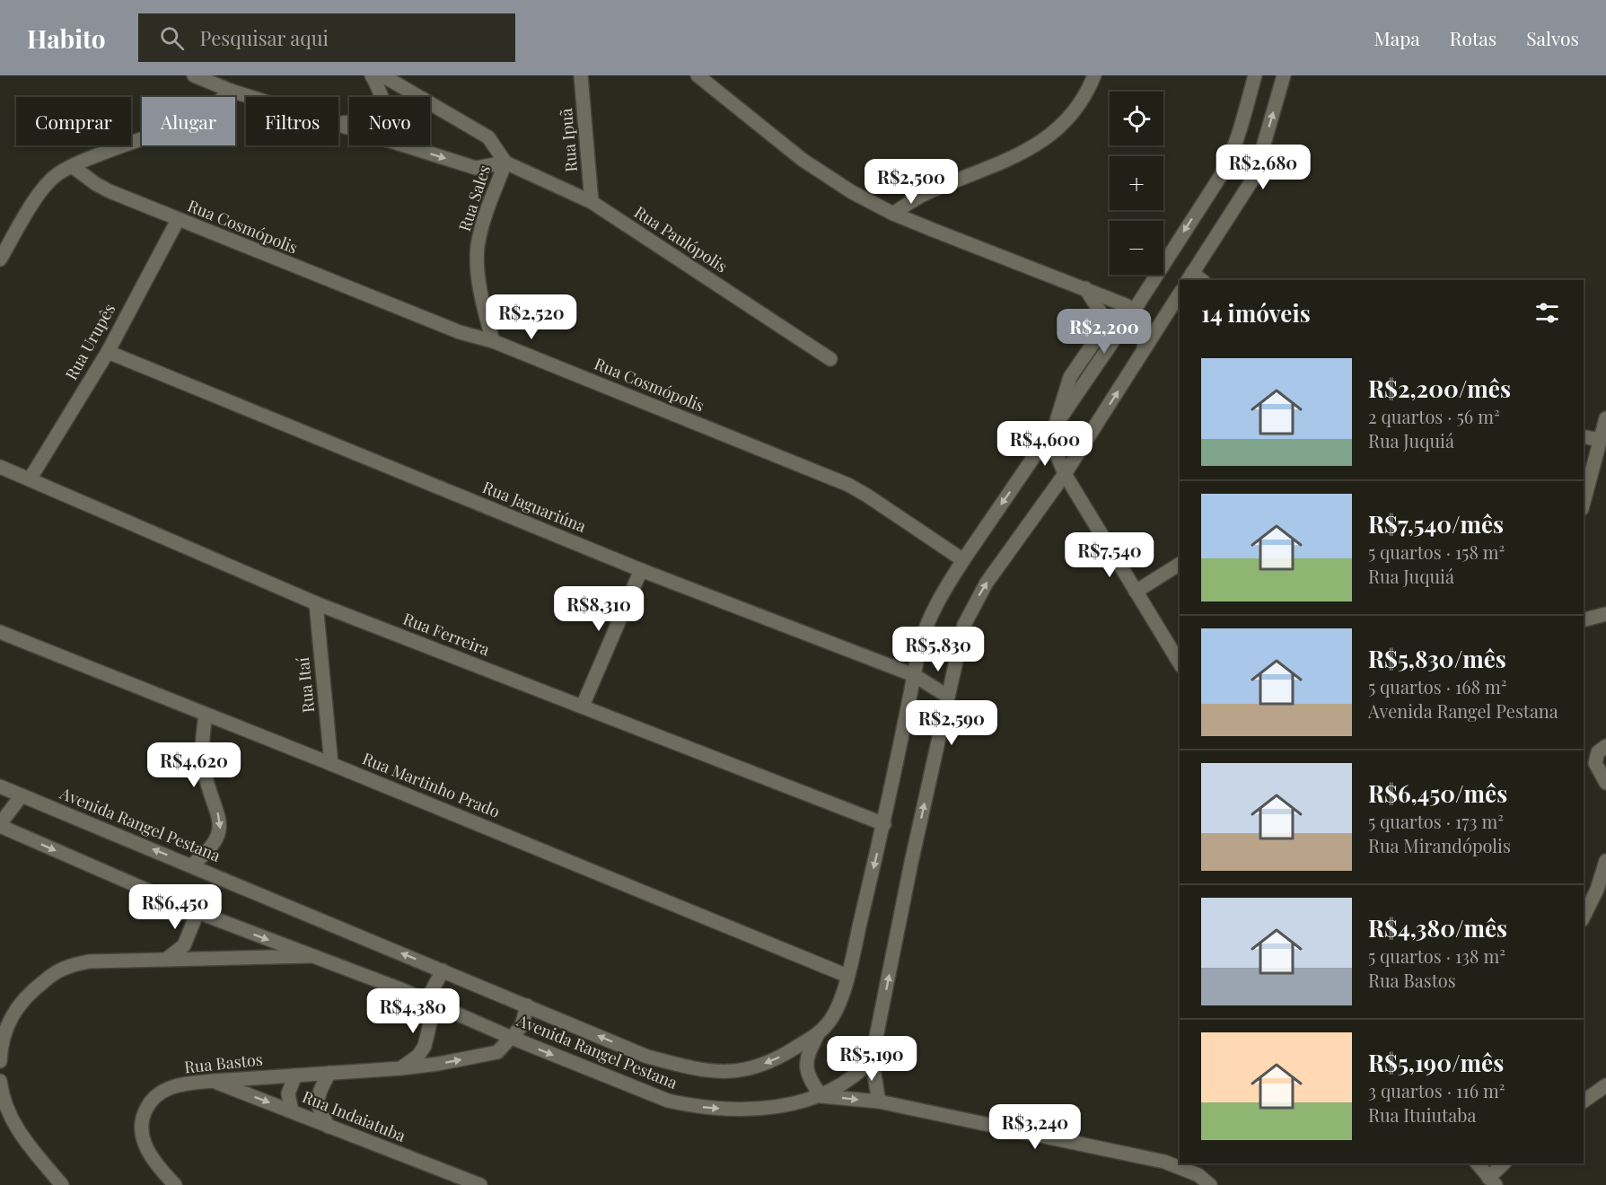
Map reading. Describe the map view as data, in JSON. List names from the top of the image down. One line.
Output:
{"streets":{"street":["Rua Ipuã","Rua Sales","Rua Cosmópolis","Rua Paulópolis","Rua Urupês","Rua Jaguariúna","Rua Ferreira","Rua Itaí","Rua Martinho Prado","Avenida Rangel Pestana","Rua Bastos","Rua Indaiatuba"]},"crossings":[["Rua Ipuã","Rua Paulópolis"],["Rua Sales","Rua Cosmópolis"],["Rua Sales","Rua Paulópolis"],["Rua Cosmópolis","Rua Urupês"],["Rua Cosmópolis","Avenida Rangel Pestana"],["Rua Urupês","Rua Jaguariúna"],["Rua Urupês","Rua Ferreira"],["Rua Jaguariúna","Avenida Rangel Pestana"],["Rua Ferreira","Rua Itaí"],["Rua Ferreira","Avenida Rangel Pestana"],["Rua Itaí","Rua Martinho Prado"],["Rua Martinho Prado","Avenida Rangel Pestana"],["Avenida Rangel Pestana","Rua Bastos"],["Rua Bastos","Rua Indaiatuba"]],"page":{"header":"Habito","search":"Pesquisar aqui","nav":["Mapa","Rotas","Salvos"],"map_buttons":["+","−"],"chip":["Comprar","Alugar","Filtros","Novo"],"price":["R$2,680","R$2,500","R$2,520","R$2,200","R$4,600","R$7,540","R$8,310","R$5,830","R$2,590","R$4,620","R$6,450","R$4,380","R$5,190","R$3,240"],"heading":"14 imóveis","list":[{"name":"R$2,200/mês","note":"2 quartos · 56 m² · Rua Juquiá"},{"name":"R$7,540/mês","note":"5 quartos · 158 m² · Rua Juquiá"},{"name":"R$5,830/mês","note":"5 quartos · 168 m² · Avenida Rangel Pestana"},{"name":"R$6,450/mês","note":"5 quartos · 173 m² · Rua Mirandópolis"},{"name":"R$4,380/mês","note":"5 quartos · 138 m² · Rua Bastos"},{"name":"R$5,190/mês","note":"3 quartos · 116 m² · Rua Ituiutaba"}]}}
